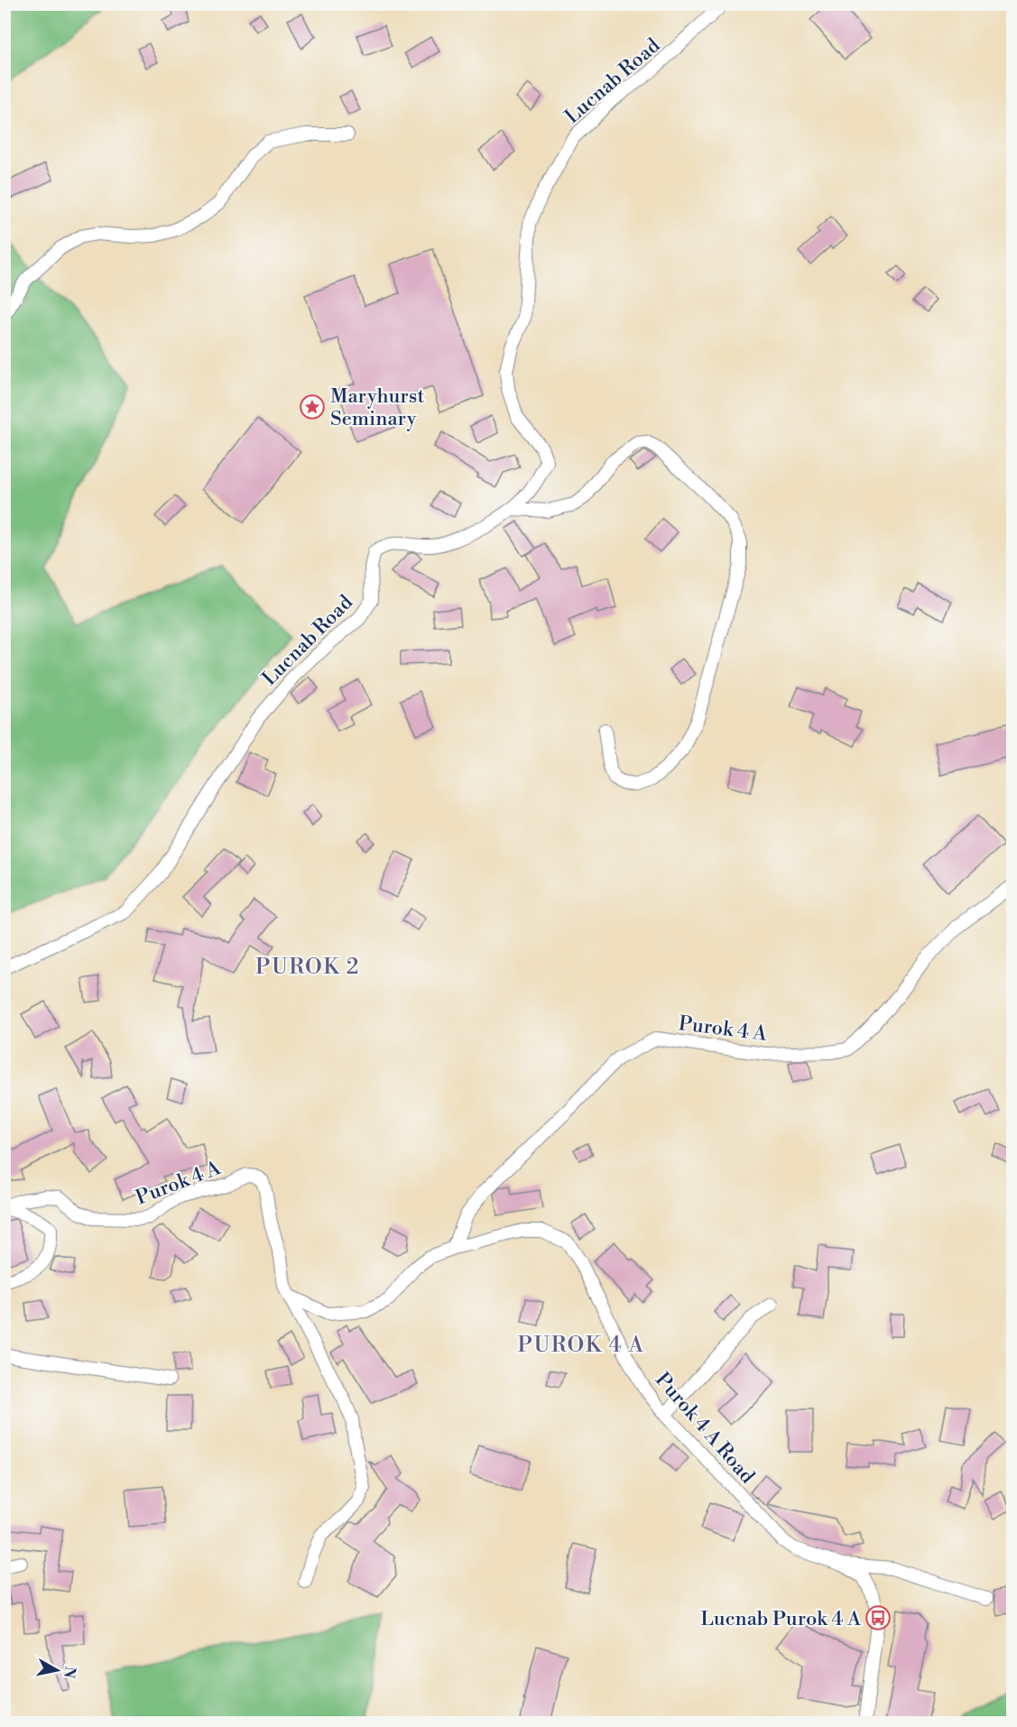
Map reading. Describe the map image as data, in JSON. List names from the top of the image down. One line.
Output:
{"streets":{"street":["Lucnab Road","Purok 4 A","Purok 4 A Road"]},"crossings":[["Purok 4 A","Purok 4 A Road"]],"districts":["PUROK 2","PUROK 4 A"],"places":{"place":["Maryhurst Seminary"],"bus stop":["Lucnab Purok 4 A"]},"north":"right"}
